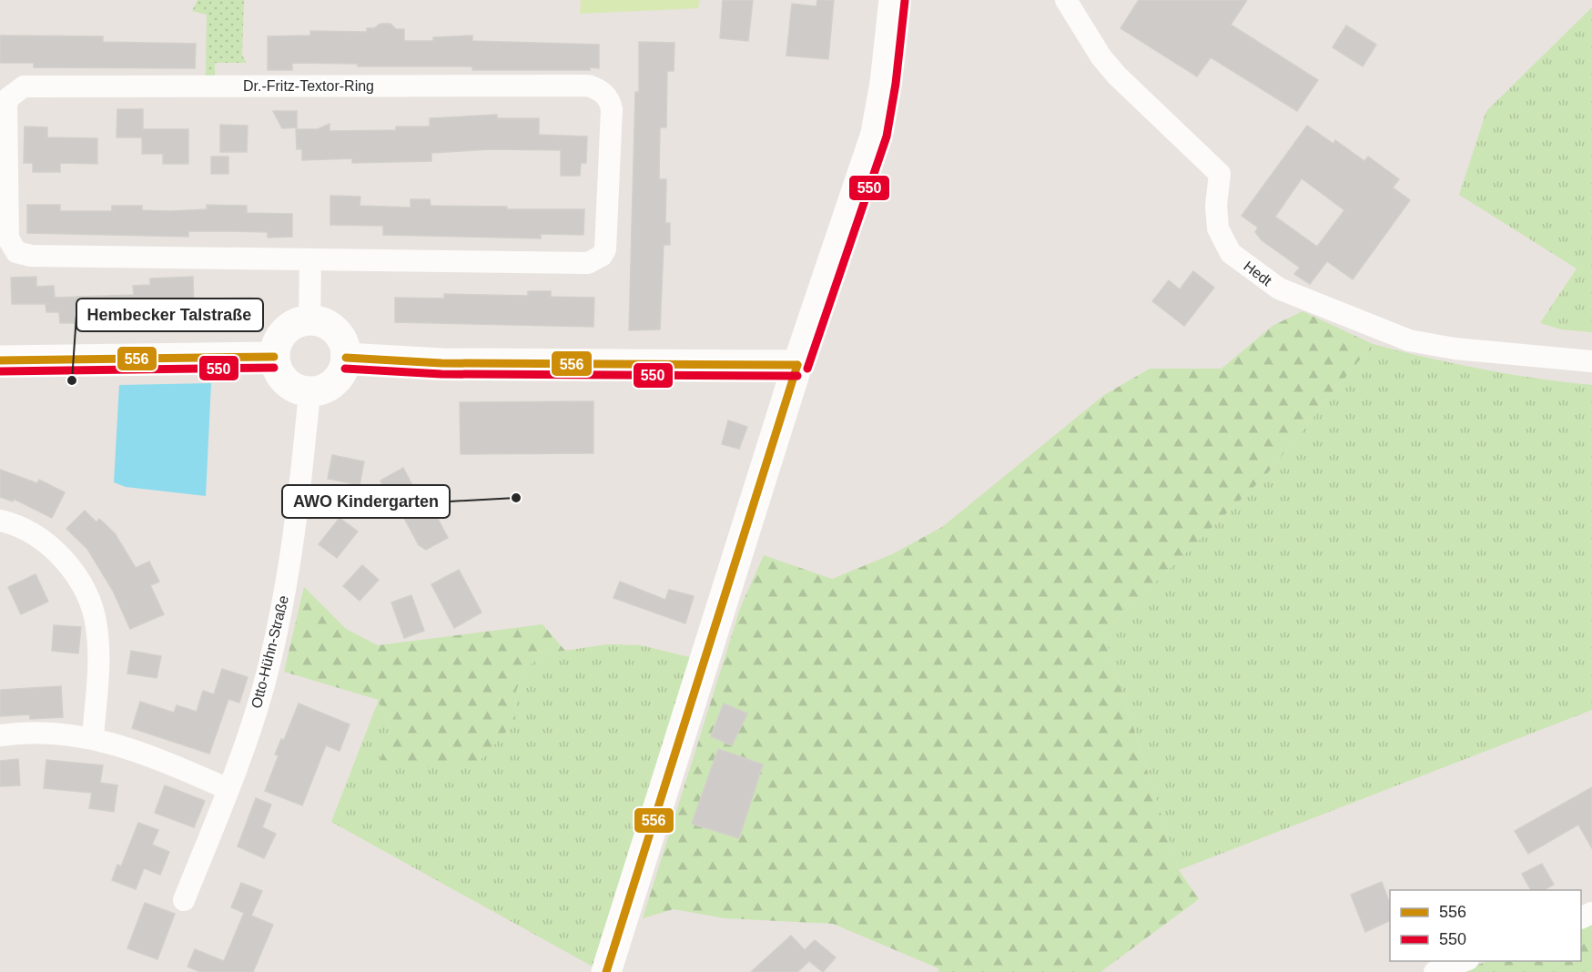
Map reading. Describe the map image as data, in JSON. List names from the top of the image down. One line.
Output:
{"streets":{"street":["Dr.-Fritz-Textor-Ring","Hedt","Otto-Hühn-Straße"]},"places":["Hembecker Talstraße","AWO Kindergarten"],"lines":["transit line 550","transit line 556"],"legend":["556","550"]}
